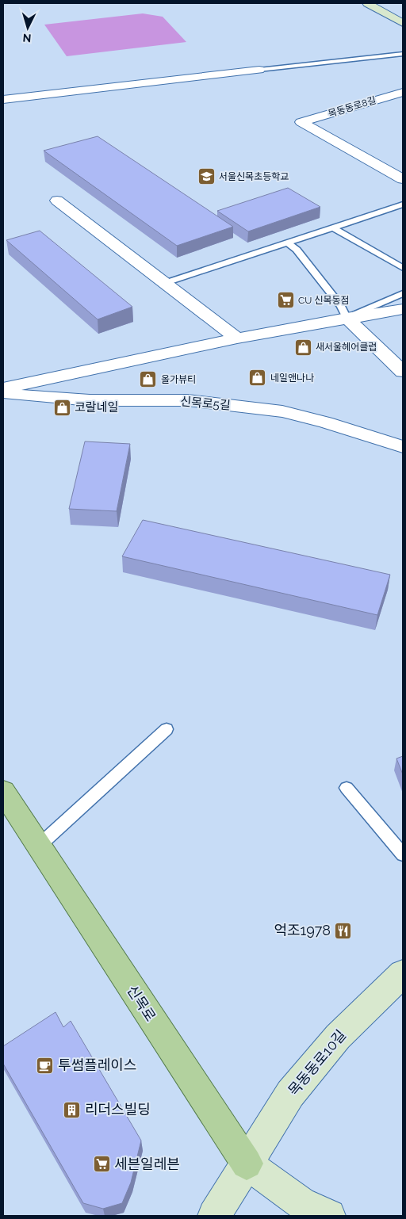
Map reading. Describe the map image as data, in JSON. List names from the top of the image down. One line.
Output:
{"streets":{"main road":["신목로"],"street":["목동동로8길","신목로5길","목동동로10길"]},"crossings":[["신목로","목동동로10길"]],"places":{"school or university":["서울신목초등학교"],"supermarket":["CU 신목동점","세븐일레븐"],"shop":["새서울헤어클럽","네일앤나나","올가뷰티","코랄네일"],"restaurant":["억조1978"],"cafe":["투썸플레이스"],"building":["리더스빌딩"]},"north":"bottom"}
